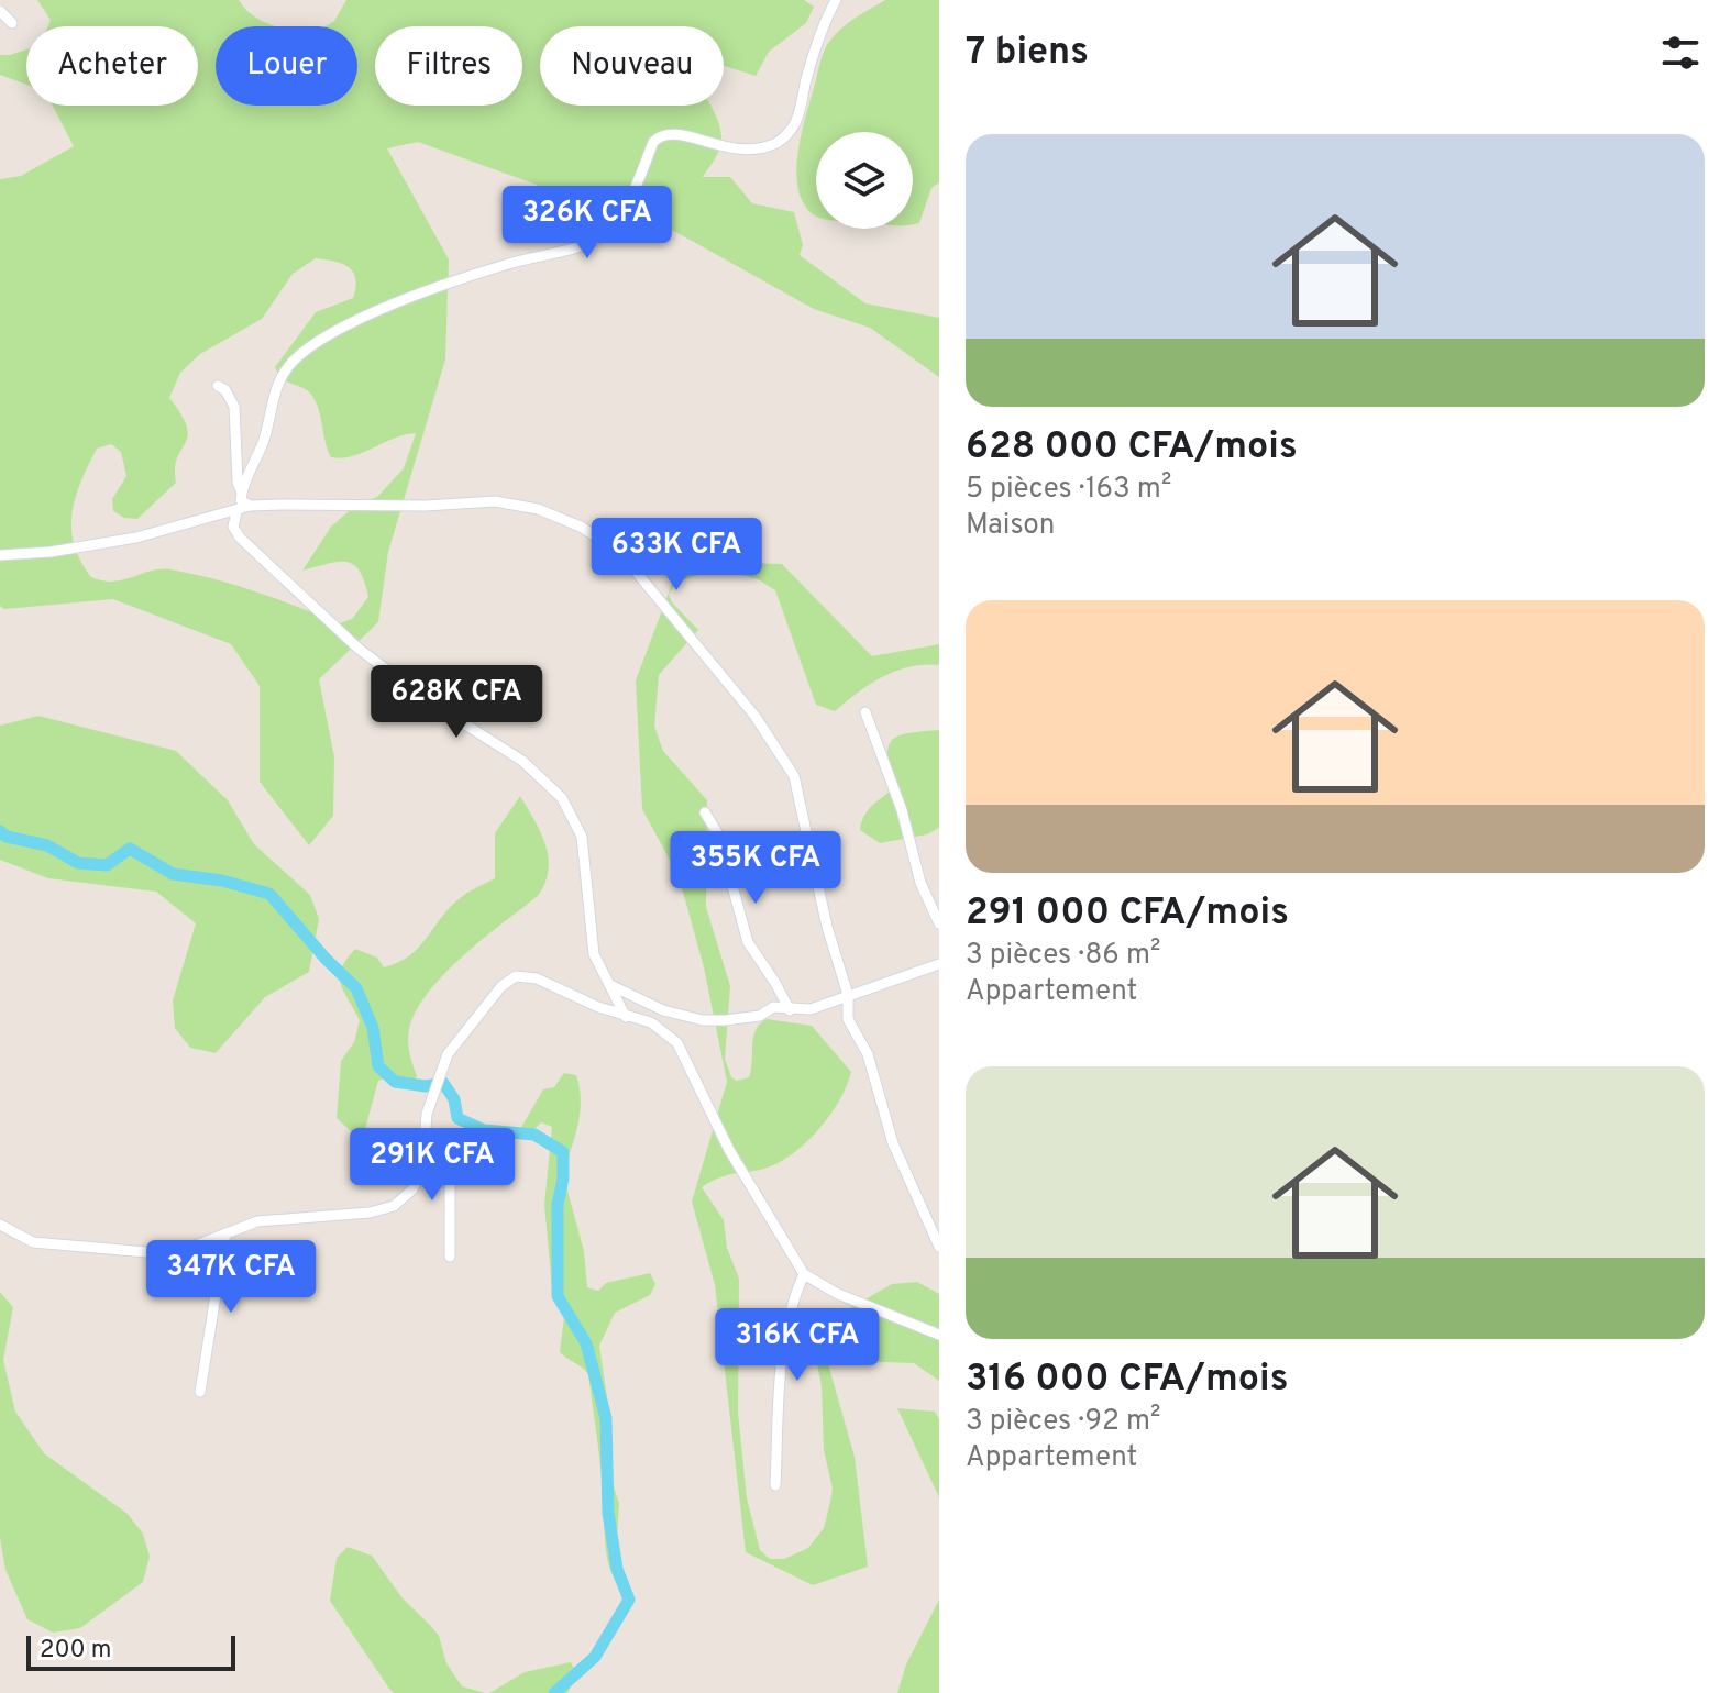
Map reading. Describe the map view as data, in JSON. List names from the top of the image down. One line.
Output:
{"scale_bar":"200 m","page":{"heading":"7 biens","chip":["Acheter","Louer","Filtres","Nouveau"],"list":[{"name":"628 000 CFA/mois","note":"5 pièces · 163 m² · Maison"},{"name":"291 000 CFA/mois","note":"3 pièces · 86 m² · Appartement"},{"name":"316 000 CFA/mois","note":"3 pièces · 92 m² · Appartement"}],"price":["326K CFA","633K CFA","628K CFA","355K CFA","291K CFA","347K CFA","316K CFA"],"scale":"200 m"}}
